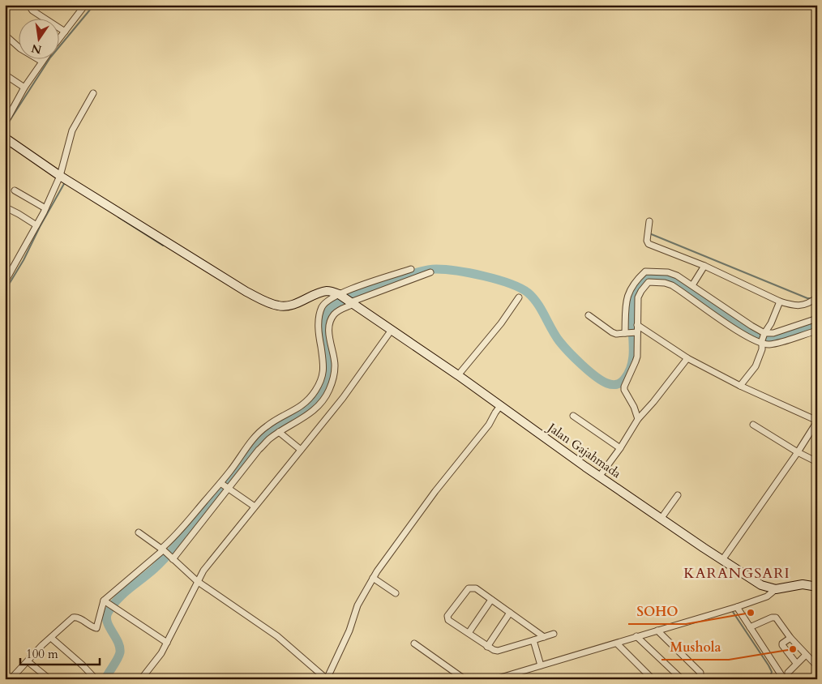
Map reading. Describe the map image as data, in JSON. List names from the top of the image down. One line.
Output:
{"streets":{"street":["Jalan Gajahmada"]},"districts":["KARANGSARI"],"places":["SOHO","Mushola"],"scale_bar":"100 m","north":"bottom"}
